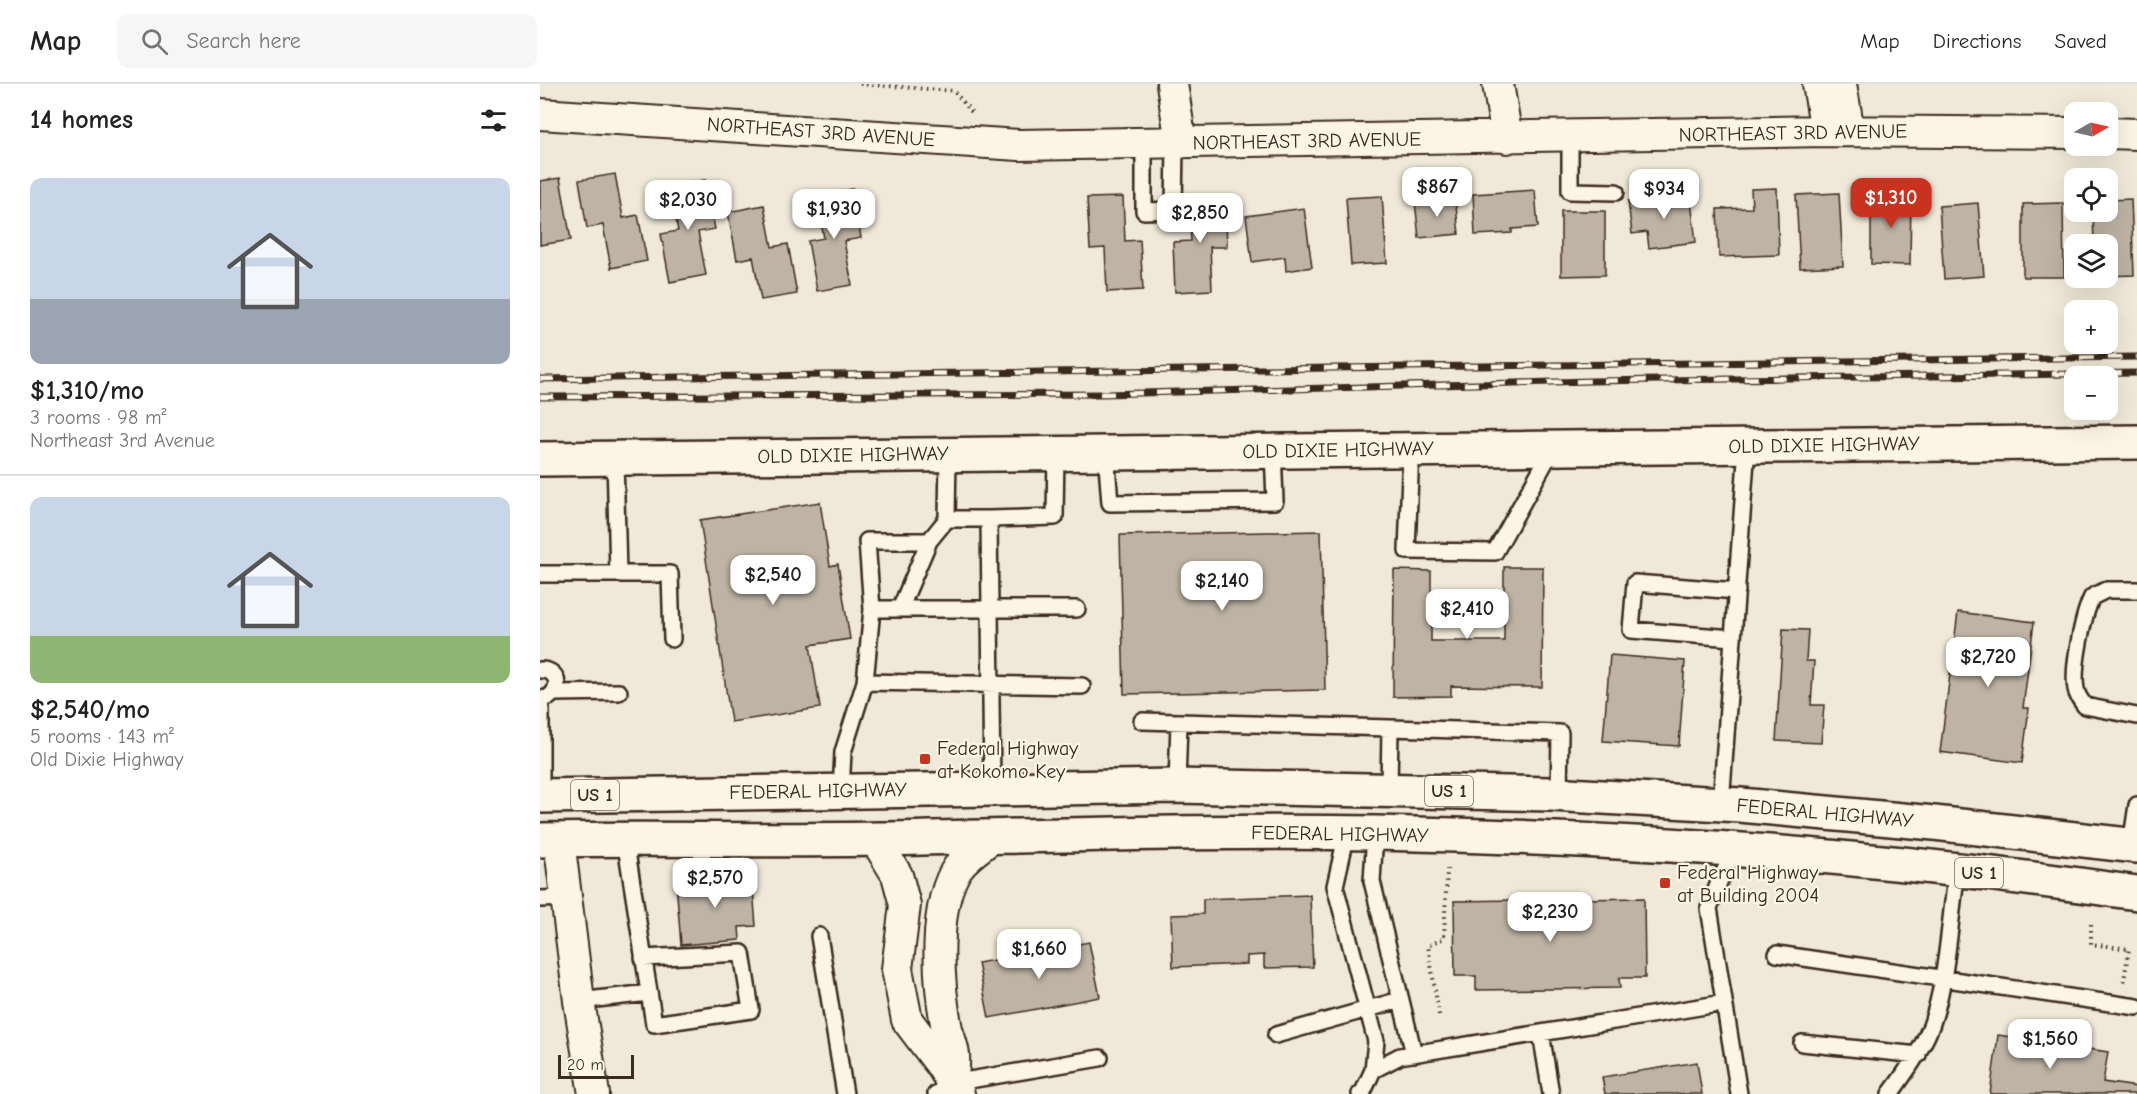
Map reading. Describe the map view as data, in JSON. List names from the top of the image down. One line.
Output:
{"streets":{"main road":["OLD DIXIE HIGHWAY","FEDERAL HIGHWAY","US 1"],"street":["NORTHEAST 3RD AVENUE"]},"places":{"transit":["Federal Highway at Kokomo Key","Federal Highway at Building 2004"]},"scale_bar":"20 m","north":"right","page":{"header":"Map","search":"Search here","nav":["Map","Directions","Saved"],"heading":"14 homes","map_buttons":["+","−"],"list":[{"name":"$1,310/mo","note":"3 rooms · 98 m² · Northeast 3rd Avenue"},{"name":"$2,540/mo","note":"5 rooms · 143 m² · Old Dixie Highway"}],"price":["$867","$934","$1,310","$2,030","$1,930","$2,850","$2,540","$2,140","$2,410","$2,720","$2,570","$2,230","$1,660","$1,560"],"scale":"20 m"}}
